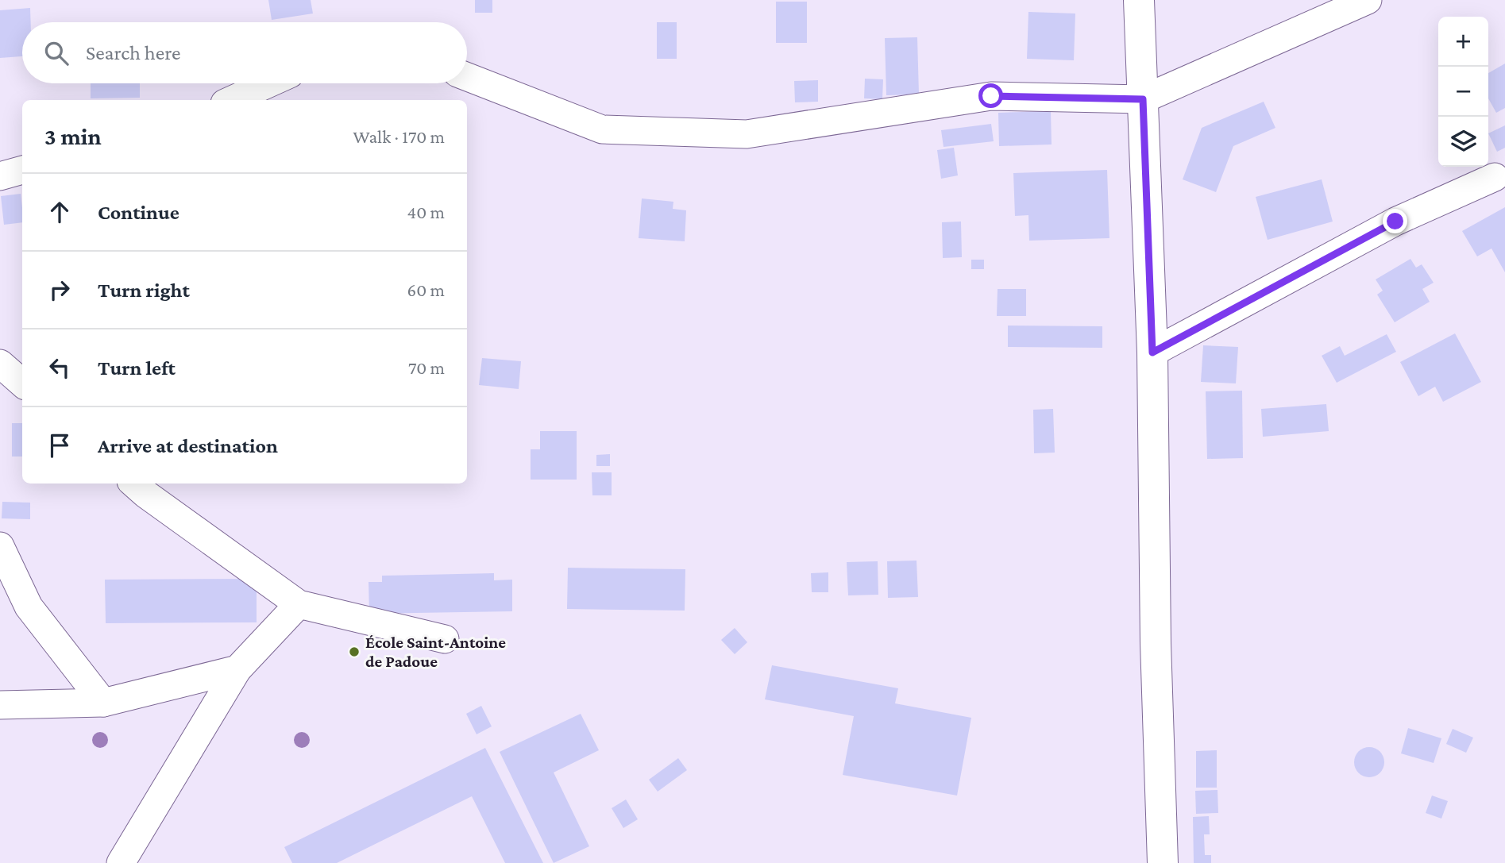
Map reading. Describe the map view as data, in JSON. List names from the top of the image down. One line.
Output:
{"places":["École Saint-Antoine de Padoue"],"page":{"map_buttons":["+","−"],"search":"Search here","heading":["3 min","Walk · 170 m"],"list":[["Continue","40 m"],["Turn right","60 m"],["Turn left","70 m"],"Arrive at destination"]}}
